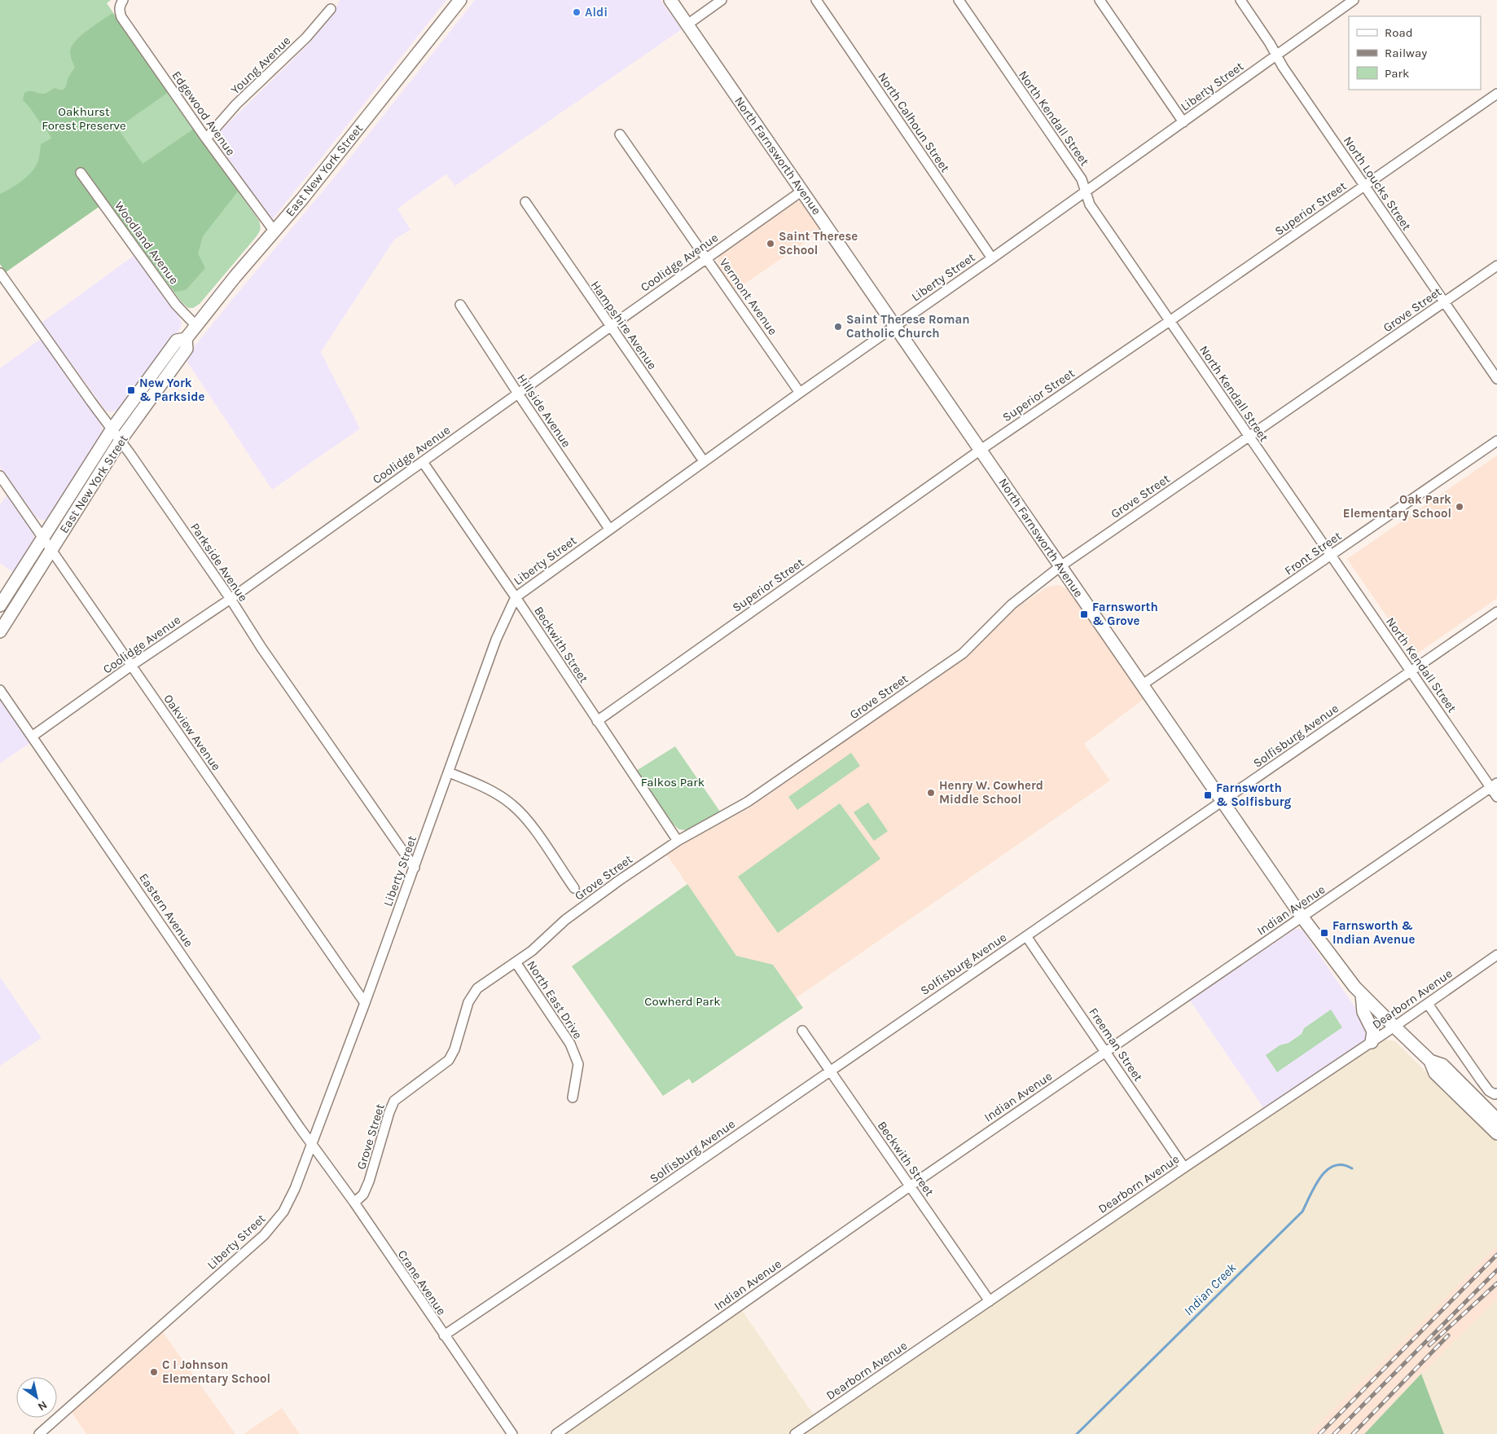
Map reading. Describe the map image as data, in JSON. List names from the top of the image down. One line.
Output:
{"streets":{"main road":["North Farnsworth Avenue","East New York Street"],"street":["Young Avenue","Liberty Street","Edgewood Avenue","North Kendall Street","North Calhoun Street","North Loucks Street","Superior Street","Woodland Avenue","Coolidge Avenue","Vermont Avenue","Grove Street","Hampshire Avenue","Hillside Avenue","Front Street","Parkside Avenue","Beckwith Street","Oakview Avenue","Solfisburg Avenue","Eastern Avenue","Indian Avenue","Dearborn Avenue","North East Drive","Freeman Street","Crane Avenue"]},"crossings":[["Young Avenue","Edgewood Avenue"],["Liberty Street","North Kendall Street"],["Liberty Street","North Calhoun Street"],["Liberty Street","North Farnsworth Avenue"],["Liberty Street","North Loucks Street"],["Liberty Street","Vermont Avenue"],["Liberty Street","Hampshire Avenue"],["Liberty Street","Hillside Avenue"],["Liberty Street","Parkside Avenue"],["Liberty Street","Beckwith Street"],["Liberty Street","Oakview Avenue"],["Liberty Street","Eastern Avenue"],["Liberty Street","Crane Avenue"],["Edgewood Avenue","East New York Street"],["North Kendall Street","Superior Street"],["North Kendall Street","Grove Street"],["North Kendall Street","Front Street"],["North Kendall Street","Solfisburg Avenue"],["North Kendall Street","Indian Avenue"],["North Farnsworth Avenue","Superior Street"],["North Farnsworth Avenue","Coolidge Avenue"],["North Farnsworth Avenue","Grove Street"],["North Farnsworth Avenue","Front Street"],["North Farnsworth Avenue","Solfisburg Avenue"],["North Farnsworth Avenue","Indian Avenue"],["North Farnsworth Avenue","Dearborn Avenue"],["East New York Street","Woodland Avenue"],["East New York Street","Parkside Avenue"],["East New York Street","Oakview Avenue"],["North Loucks Street","Superior Street"],["North Loucks Street","Grove Street"],["Superior Street","Beckwith Street"],["Coolidge Avenue","Vermont Avenue"],["Coolidge Avenue","Hampshire Avenue"],["Coolidge Avenue","Hillside Avenue"],["Coolidge Avenue","Parkside Avenue"],["Coolidge Avenue","Beckwith Street"],["Coolidge Avenue","Oakview Avenue"],["Coolidge Avenue","Eastern Avenue"],["Grove Street","Beckwith Street"],["Grove Street","North East Drive"],["Grove Street","Crane Avenue"],["Beckwith Street","Solfisburg Avenue"],["Beckwith Street","Indian Avenue"],["Beckwith Street","Dearborn Avenue"],["Solfisburg Avenue","Freeman Street"],["Solfisburg Avenue","Crane Avenue"],["Eastern Avenue","Crane Avenue"],["Indian Avenue","Freeman Street"],["Dearborn Avenue","Freeman Street"]],"water":["Indian Creek"],"parks":["Oakhurst Forest Preserve","Falkos Park","Cowherd Park"],"places":{"other":["Aldi","Saint Therese School","Saint Therese Roman Catholic Church","Oak Park Elementary School","Henry W. Cowherd Middle School","C I Johnson Elementary School"],"transit":["New York & Parkside","Farnsworth & Grove","Farnsworth & Solfisburg","Farnsworth & Indian Avenue"]},"legend":["Road","Railway","Park"],"north":"bottom right"}
